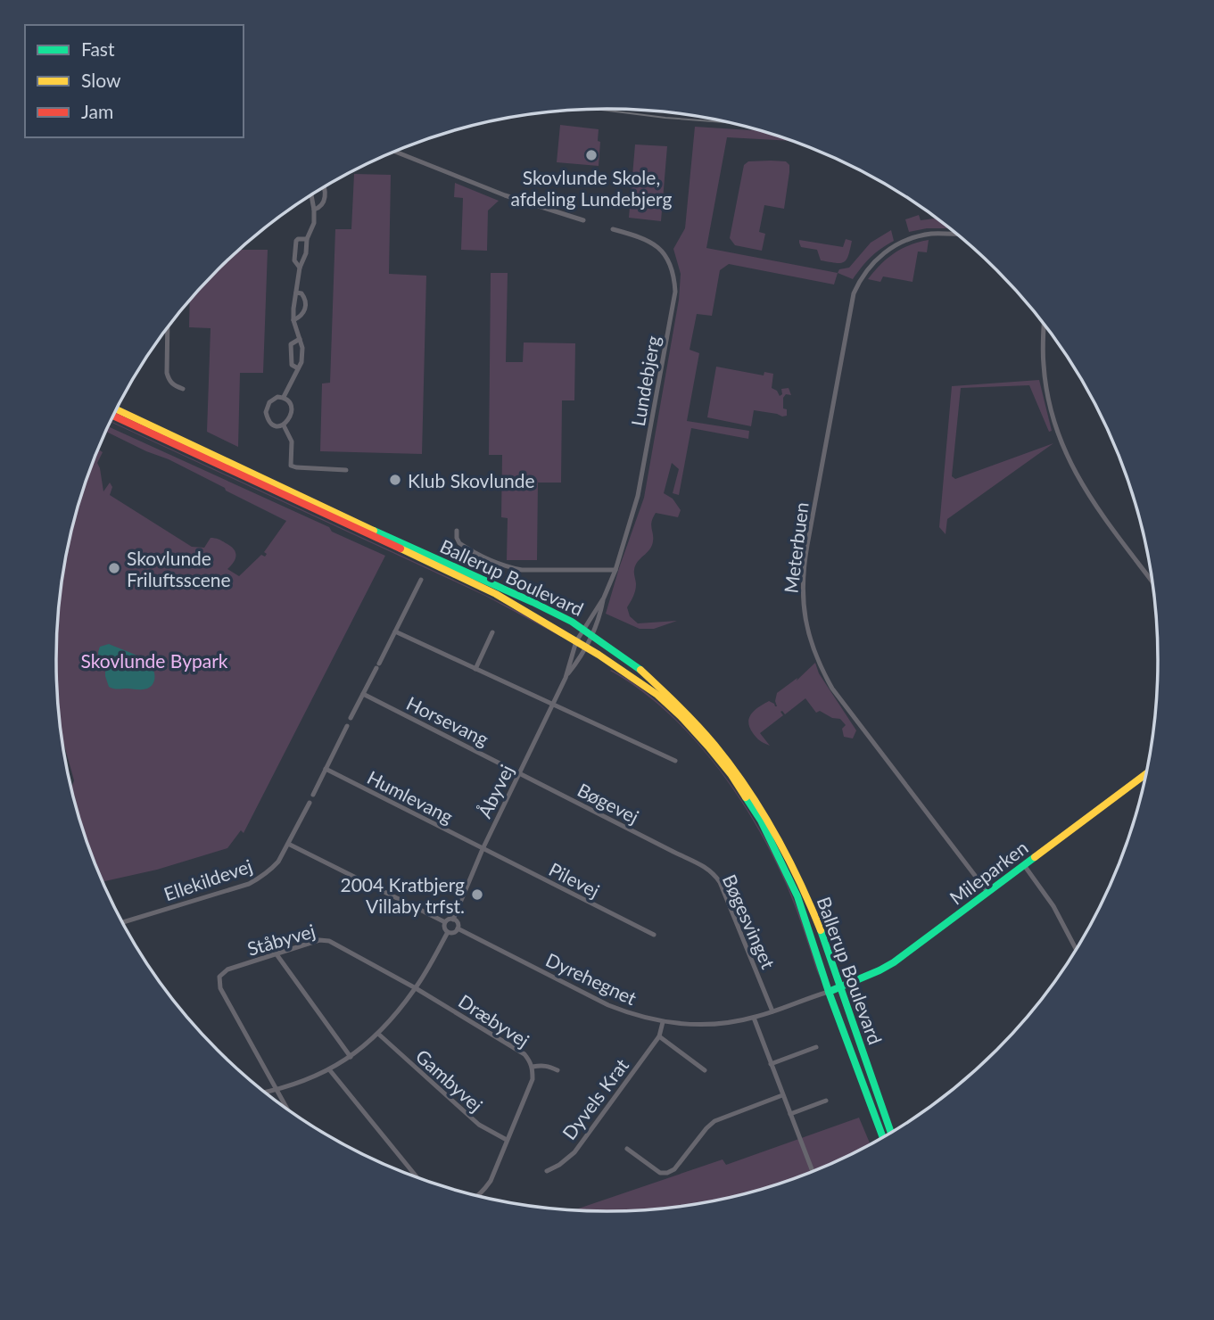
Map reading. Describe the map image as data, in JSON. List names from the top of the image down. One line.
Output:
{"streets":{"street":["Lundebjerg","Meterbuen","Ballerup Boulevard","Horsevang","Åbyvej","Humlevang","Bøgevej","Mileparken","Ellekildevej","Pilevej","Bøgesvinget","Ståbyvej","Dyrehegnet","Dræbyvej","Gambyvej","Dyvels Krat"]},"crossings":[["Lundebjerg","Ballerup Boulevard"],["Lundebjerg","Åbyvej"],["Meterbuen","Mileparken"],["Ballerup Boulevard","Åbyvej"],["Ballerup Boulevard","Mileparken"],["Ballerup Boulevard","Dyrehegnet"],["Horsevang","Åbyvej"],["Horsevang","Bøgevej"],["Åbyvej","Humlevang"],["Åbyvej","Bøgevej"],["Åbyvej","Pilevej"],["Åbyvej","Dyrehegnet"],["Humlevang","Pilevej"],["Bøgevej","Bøgesvinget"],["Mileparken","Dyrehegnet"],["Bøgesvinget","Dyrehegnet"],["Ståbyvej","Dræbyvej"],["Dyrehegnet","Dyvels Krat"]],"parks":["Skovlunde Bypark"],"places":["Skovlunde Skole, afdeling Lundebjerg","Klub Skovlunde","Skovlunde Friluftsscene","2004 Kratbjerg Villaby trfst."],"legend":["Fast","Slow","Jam"]}
